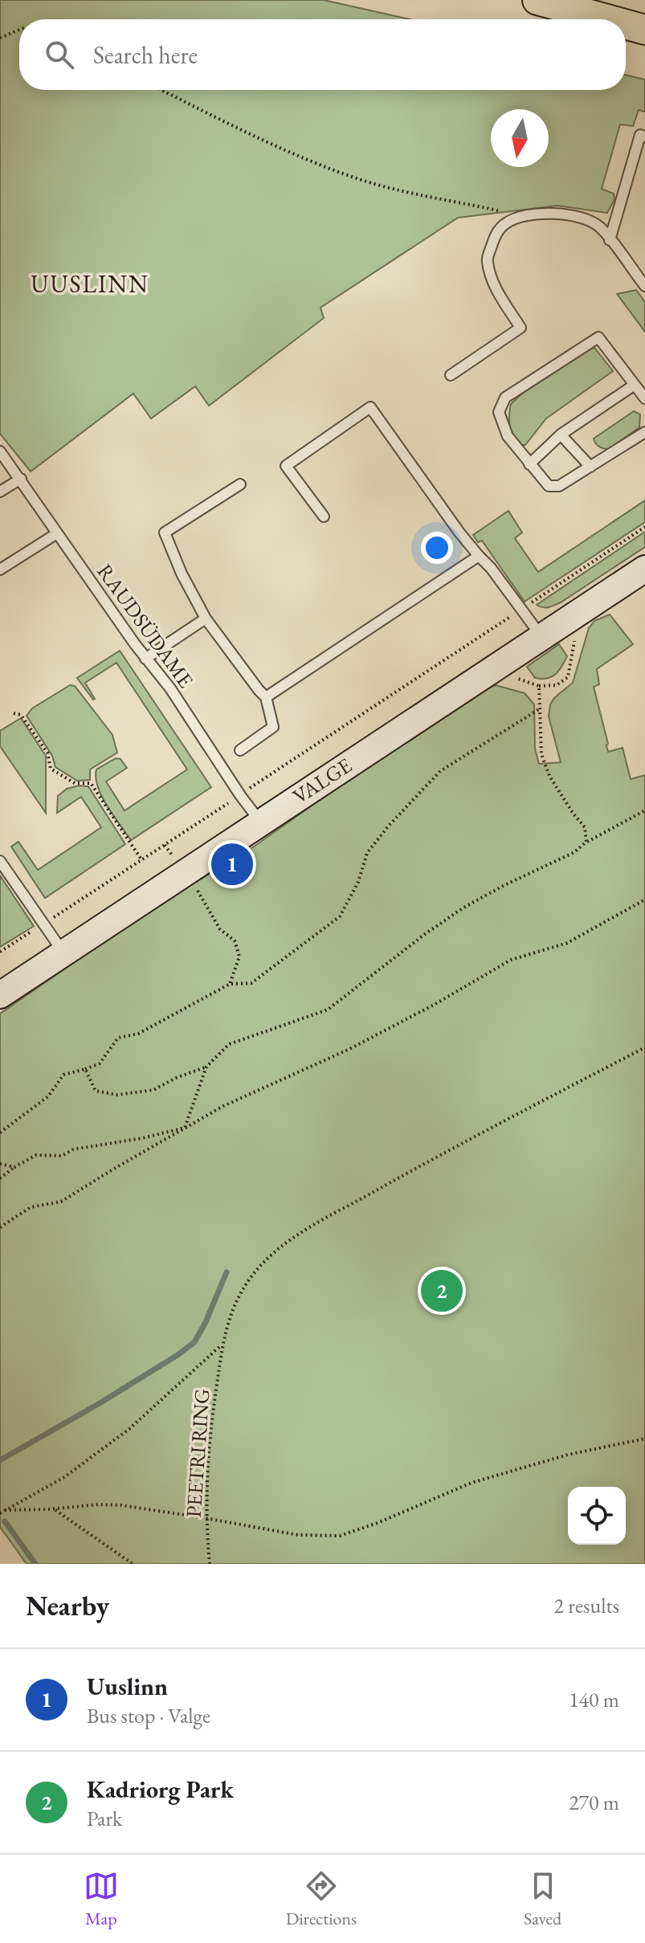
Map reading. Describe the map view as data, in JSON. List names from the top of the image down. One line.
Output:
{"streets":{"street":["VALGE"],"lane":["RAUDSÜDAME"],"path":["PEETRI RING"]},"crossings":[["RAUDSÜDAME","VALGE"]],"districts":["UUSLINN"],"north":"bottom","page":{"search":"Search here","pins":["1","2"],"heading":["Nearby","2 results"],"list":[{"mark":"1","name":"Uuslinn","note":"Bus stop · Valge","value":"140 m"},{"mark":"2","name":"Kadriorg Park","note":"Park","value":"270 m"}],"nav":["Map","Directions","Saved"]}}
